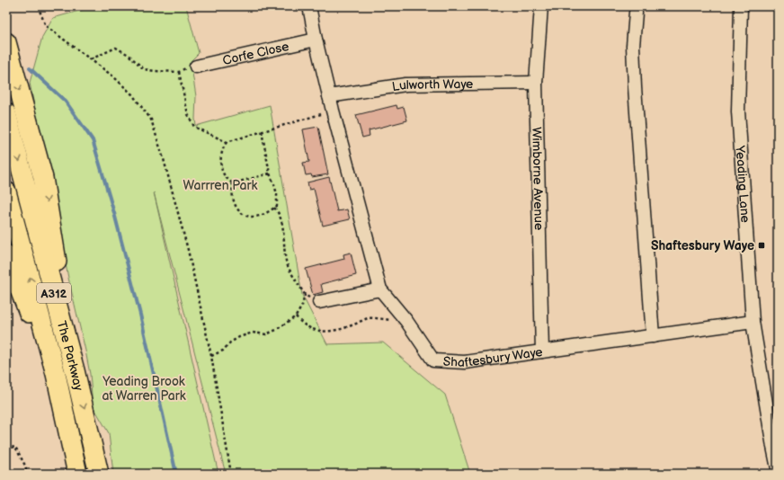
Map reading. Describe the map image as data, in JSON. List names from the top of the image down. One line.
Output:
{"streets":{"highway":["A312","The Parkway"],"street":["Corfe Close","Lulworth Waye","Wimborne Avenue","Yeading Lane","Shaftesbury Waye"]},"crossings":[["Corfe Close","Shaftesbury Waye"],["Lulworth Waye","Wimborne Avenue"],["Lulworth Waye","Shaftesbury Waye"],["Wimborne Avenue","Shaftesbury Waye"],["Yeading Lane","Shaftesbury Waye"],["A312","The Parkway"]],"parks":["Warrren Park","Yeading Brook at Warren Park"],"places":{"transit":["Shaftesbury Waye"]}}
